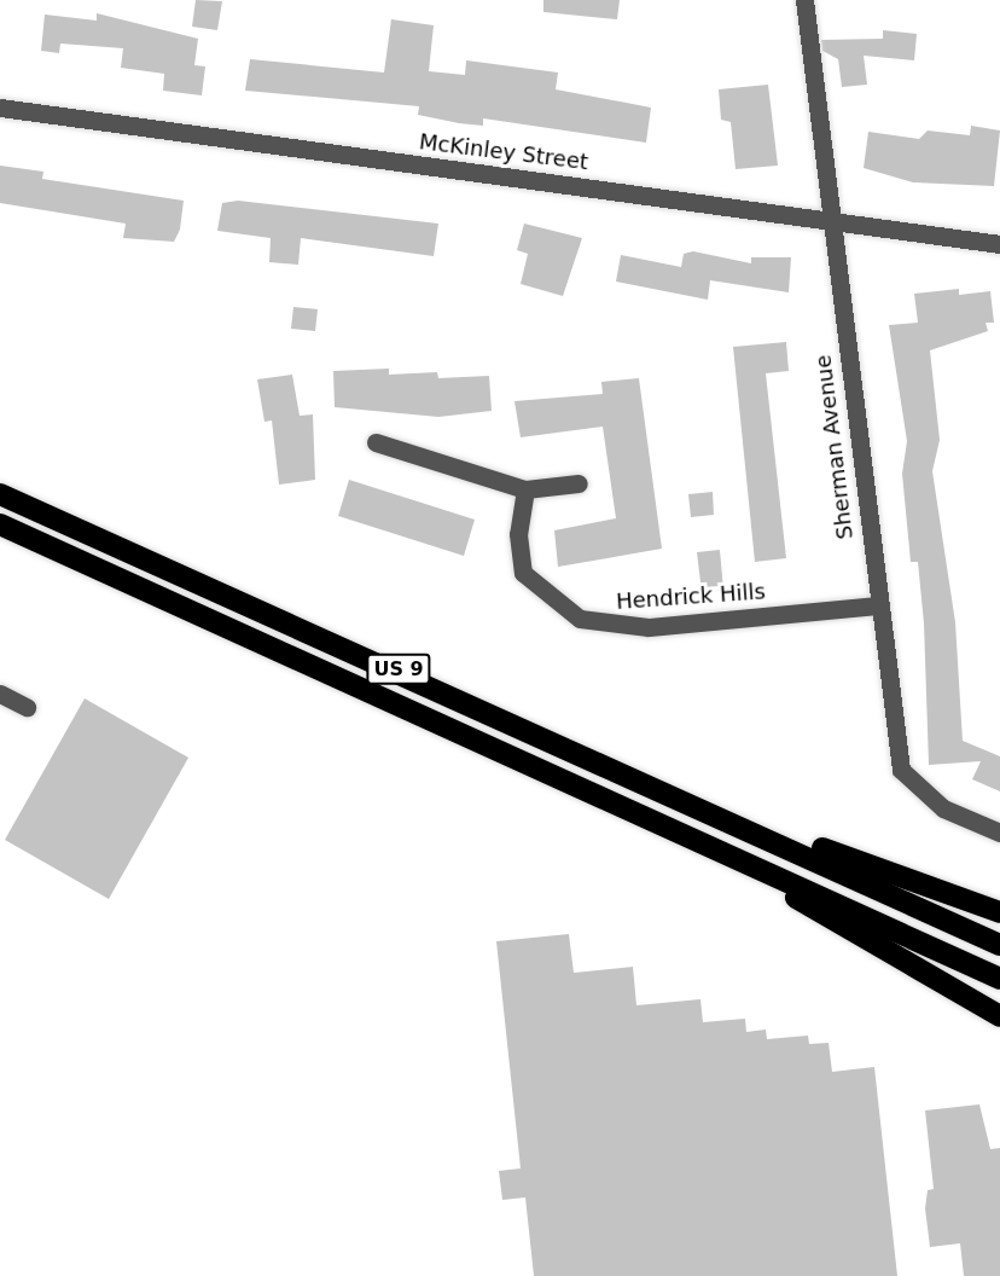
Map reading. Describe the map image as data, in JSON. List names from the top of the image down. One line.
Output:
{"streets":{"highway":["US 9"],"street":["McKinley Street","Sherman Avenue","Hendrick Hills"]},"crossings":[["McKinley Street","Sherman Avenue"],["Sherman Avenue","Hendrick Hills"]]}
